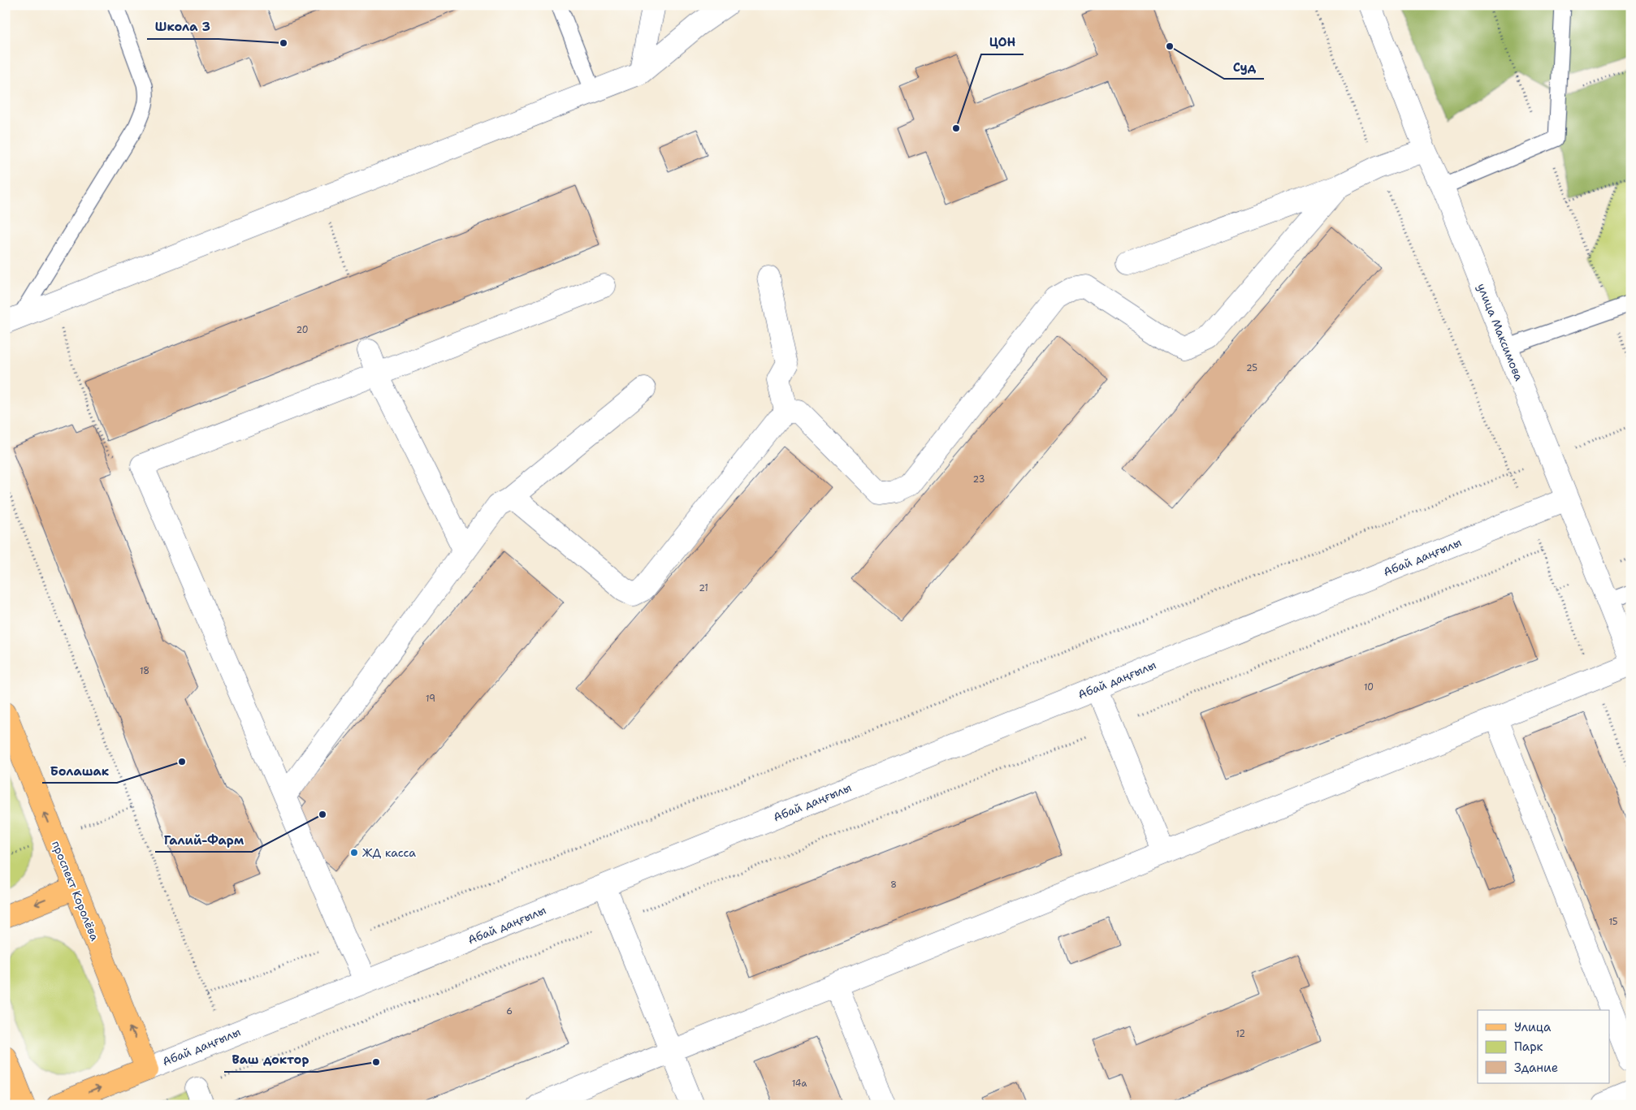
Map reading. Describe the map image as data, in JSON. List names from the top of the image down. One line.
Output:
{"streets":{"main road":["Абай даңғылы","проспект Королёва"],"street":["улица Максимова"]},"crossings":[["улица Максимова","Абай даңғылы"],["Абай даңғылы","проспект Королёва"]],"one_way":["проспект Королёва"],"places":["Школа 3","Суд","ЦОН","Болашак","Галий-Фарм","ЖД касса","Ваш доктор"],"house_numbers":["20","25","23","21","18","10","19","8","15","6","12","14а"],"legend":["Улица","Парк","Здание"]}
